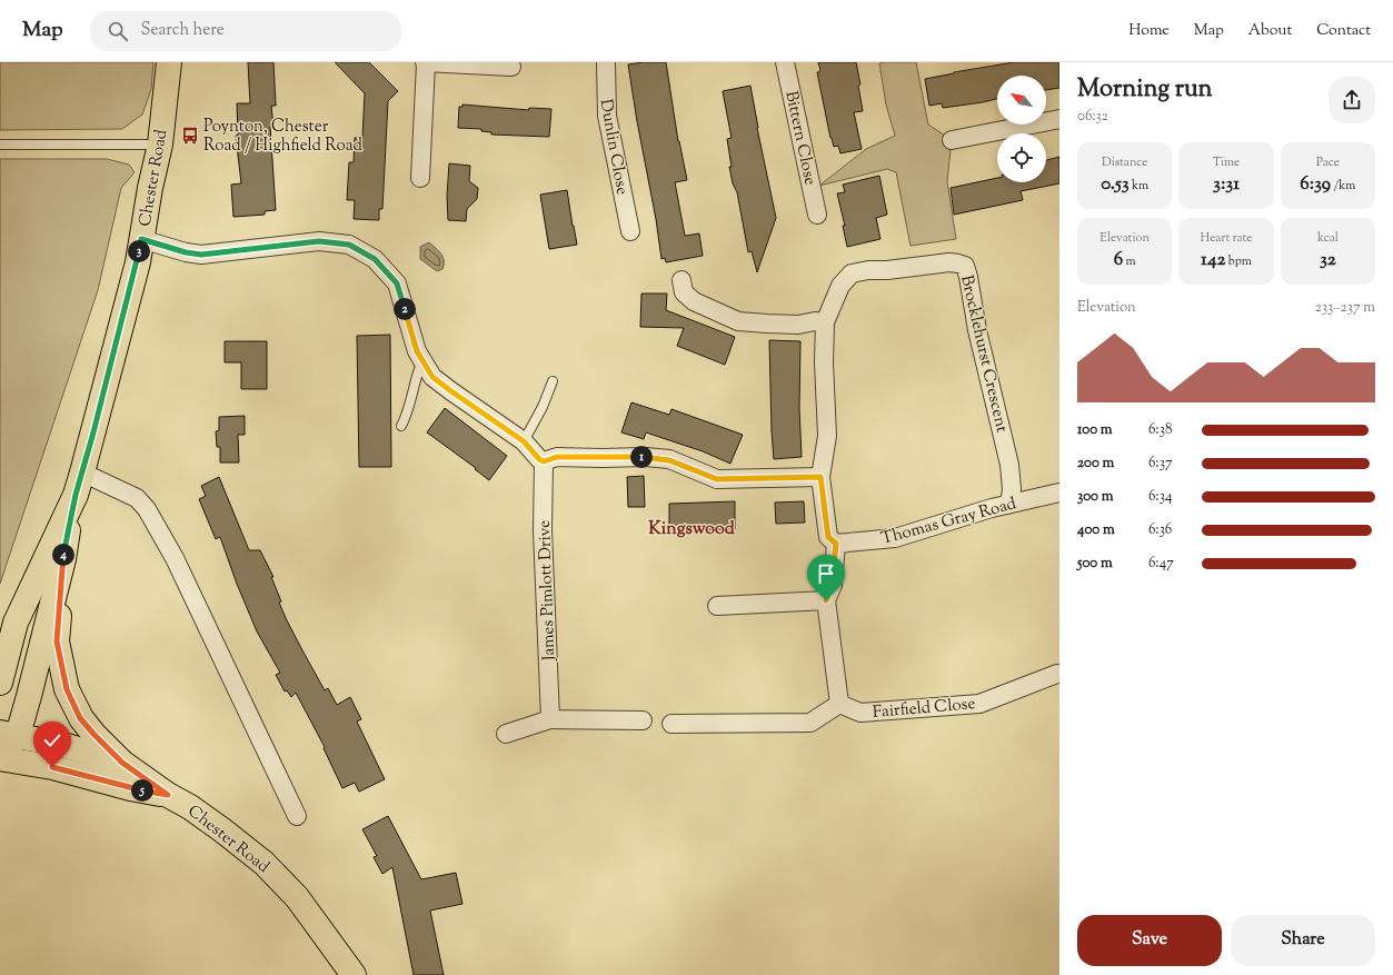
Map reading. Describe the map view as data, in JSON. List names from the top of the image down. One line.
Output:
{"streets":{"main road":["Chester Road"],"street":["Bittern Close","Dunlin Close","Brocklehurst Crescent","Thomas Gray Road","James Pimlott Drive","Fairfield Close"]},"crossings":[["Brocklehurst Crescent","Thomas Gray Road"]],"districts":["Kingswood"],"places":{"bus stop":["Poynton, Chester Road / Highfield Road"]},"north":"top left","page":{"header":"Map","search":"Search here","nav":["Home","Map","About","Contact"],"heading":["Morning run","06:32"],"stats":[["Distance","0.53 km"],["Time","3:31"],["Pace","6:39 /km"],["Elevation","6 m"],["Heart rate","142 bpm"],["kcal","32"]],"pins":["3","2","1","4","5"],"chart":["Elevation","233–237 m"],"list":[{"name":"100 m","note":"6:38"},{"name":"200 m","note":"6:37"},{"name":"300 m","note":"6:34"},{"name":"400 m","note":"6:36"},{"name":"500 m","note":"6:47"}],"buttons":["Save","Share"]}}
